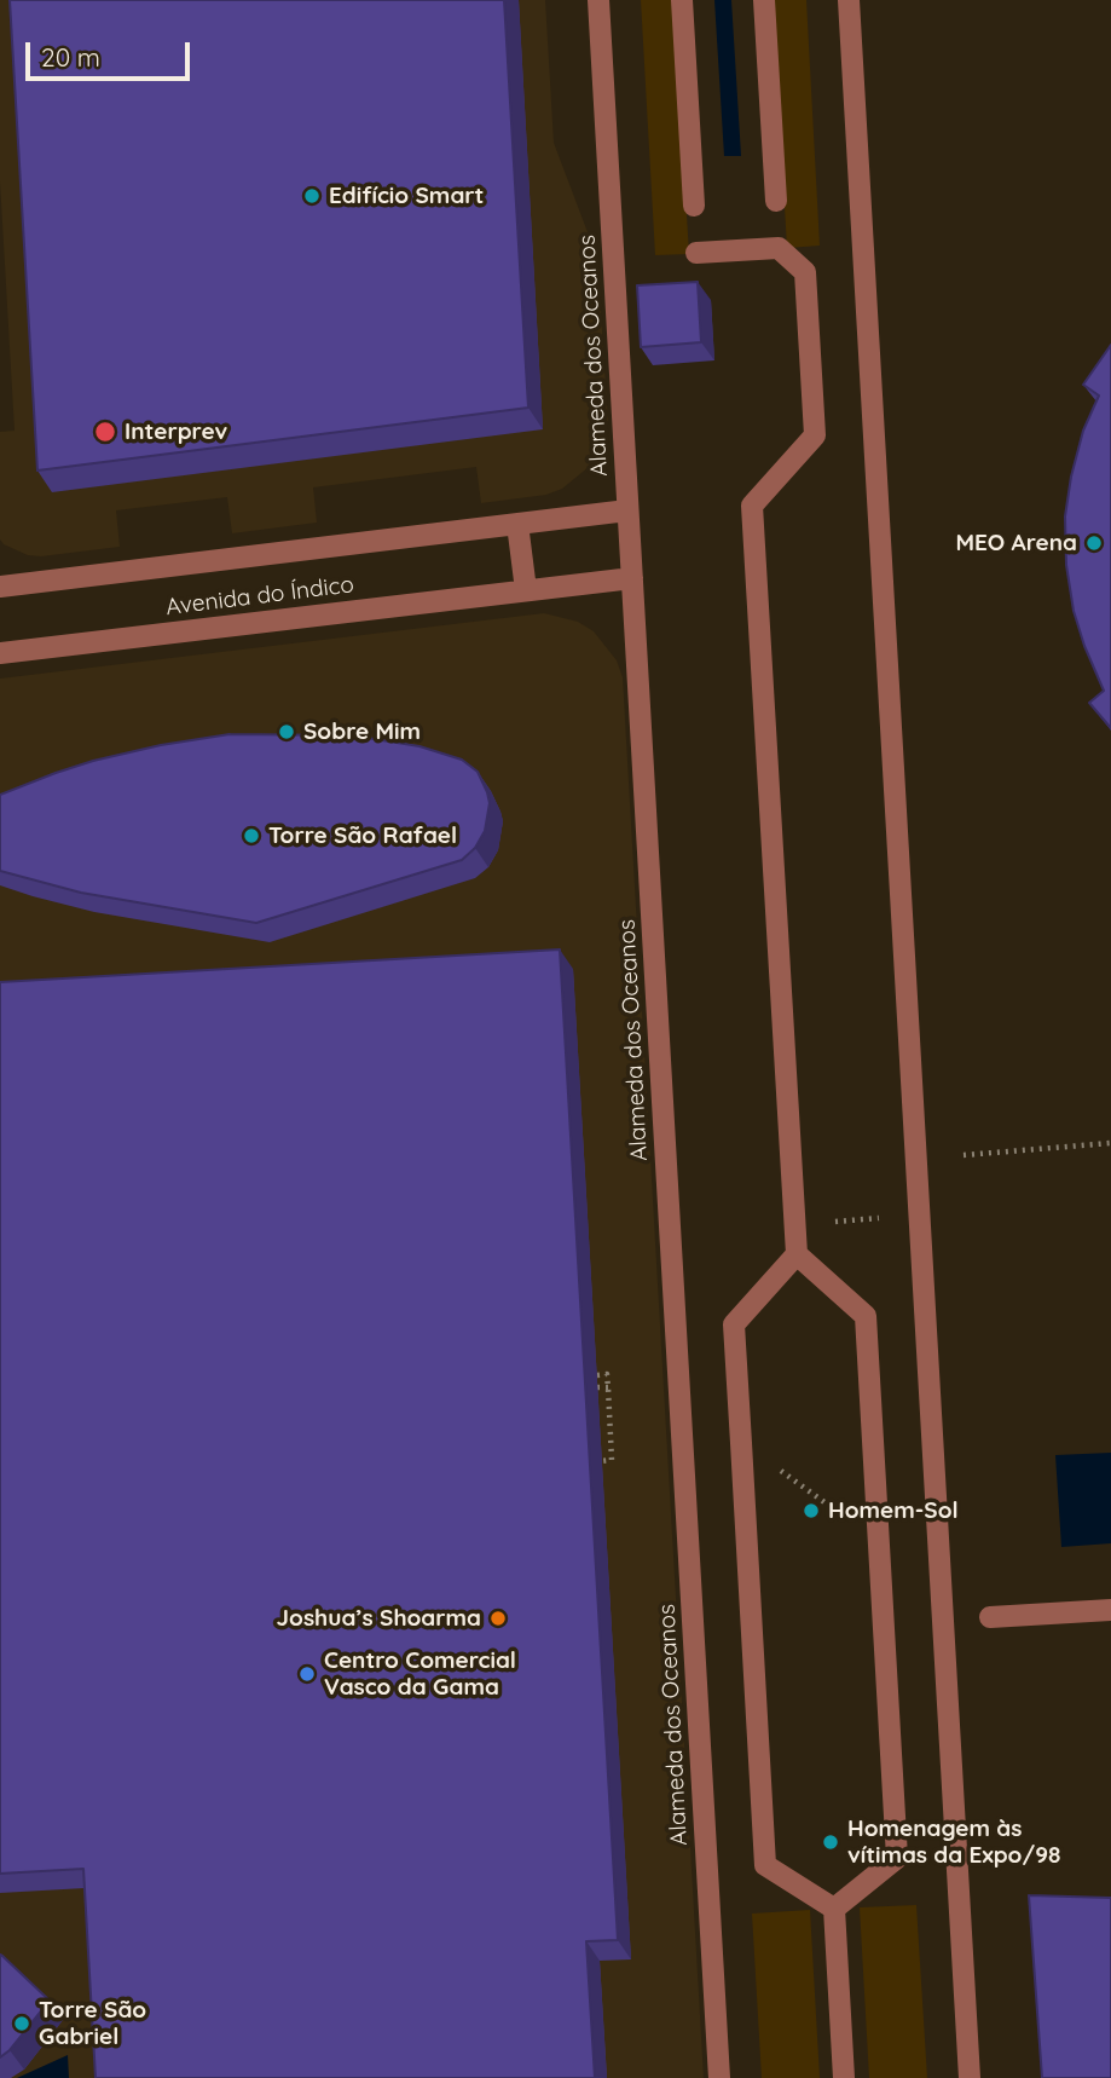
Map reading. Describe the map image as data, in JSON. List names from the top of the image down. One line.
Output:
{"streets":{"street":["Alameda dos Oceanos","Avenida do Índico"]},"crossings":[["Alameda dos Oceanos","Avenida do Índico"]],"places":["Edifício Smart","Interprev","MEO Arena","Sobre Mim","Torre São Rafael","Homem-Sol","Joshua’s Shoarma","Centro Comercial Vasco da Gama","Homenagem às vítimas da Expo/98","Torre São Gabriel"],"scale_bar":"20 m"}
